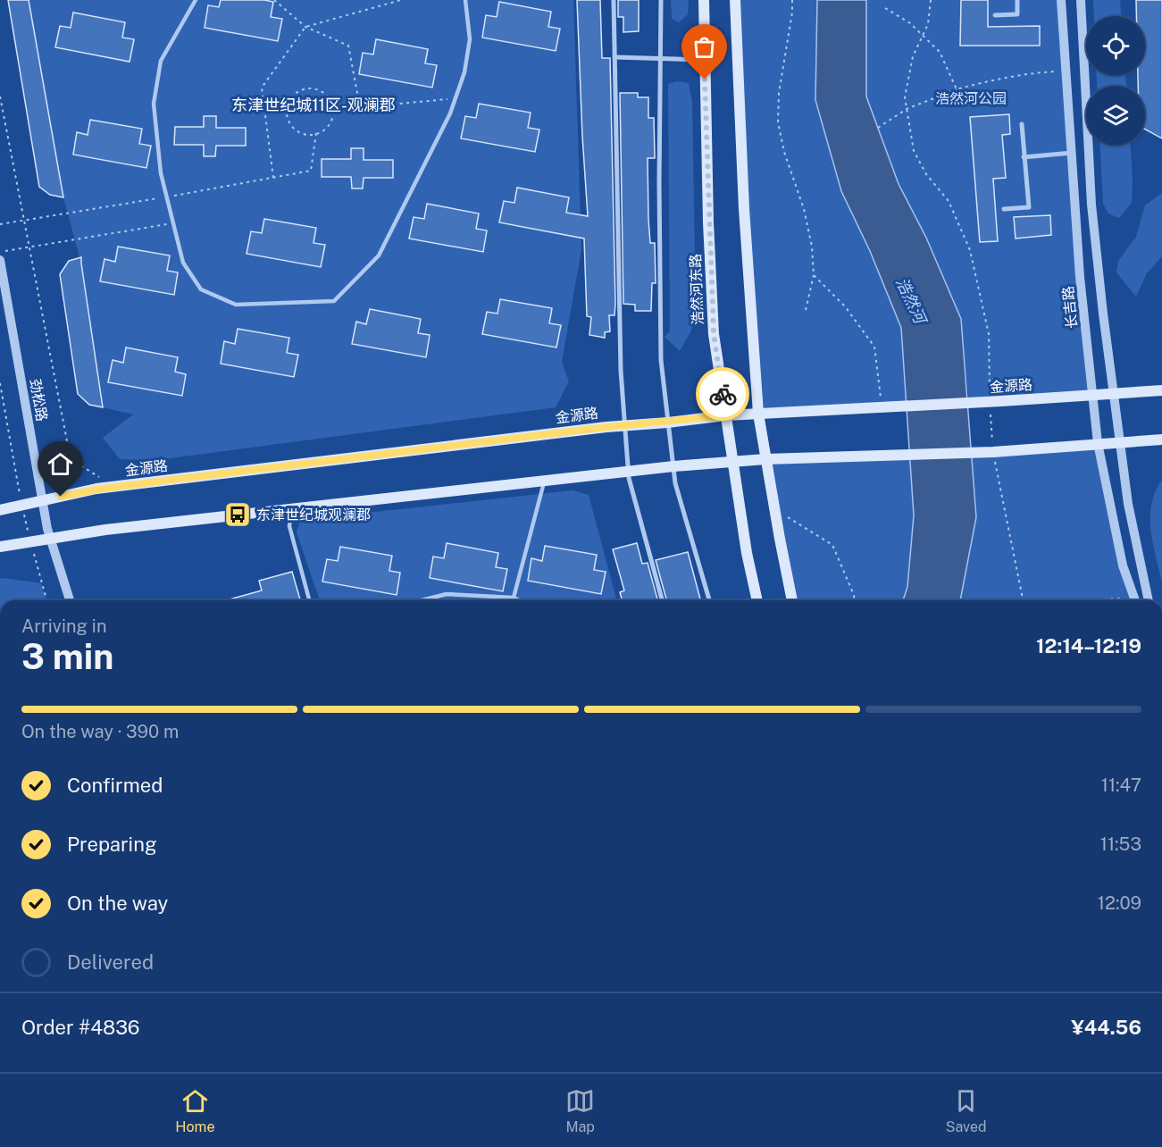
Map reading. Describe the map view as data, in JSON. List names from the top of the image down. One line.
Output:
{"streets":{"main road":["浩然河东路","金源路"],"street":["长吉路","劲松路"]},"crossings":[["浩然河东路","金源路"],["长吉路","金源路"],["金源路","劲松路"]],"districts":["东津世纪城11区-观澜郡"],"water":["浩然河"],"parks":["浩然河公园"],"places":{"bus stop":["东津世纪城观澜郡"]},"page":{"heading":["3 min","Arriving in","12:14–12:19"],"panel":["Order #4836","¥44.56"],"bar":"On the way · 390 m","list":[["Confirmed","11:47"],["Preparing","11:53"],["On the way","12:09"],"Delivered"],"tabs":["Home","Map","Saved"]}}
